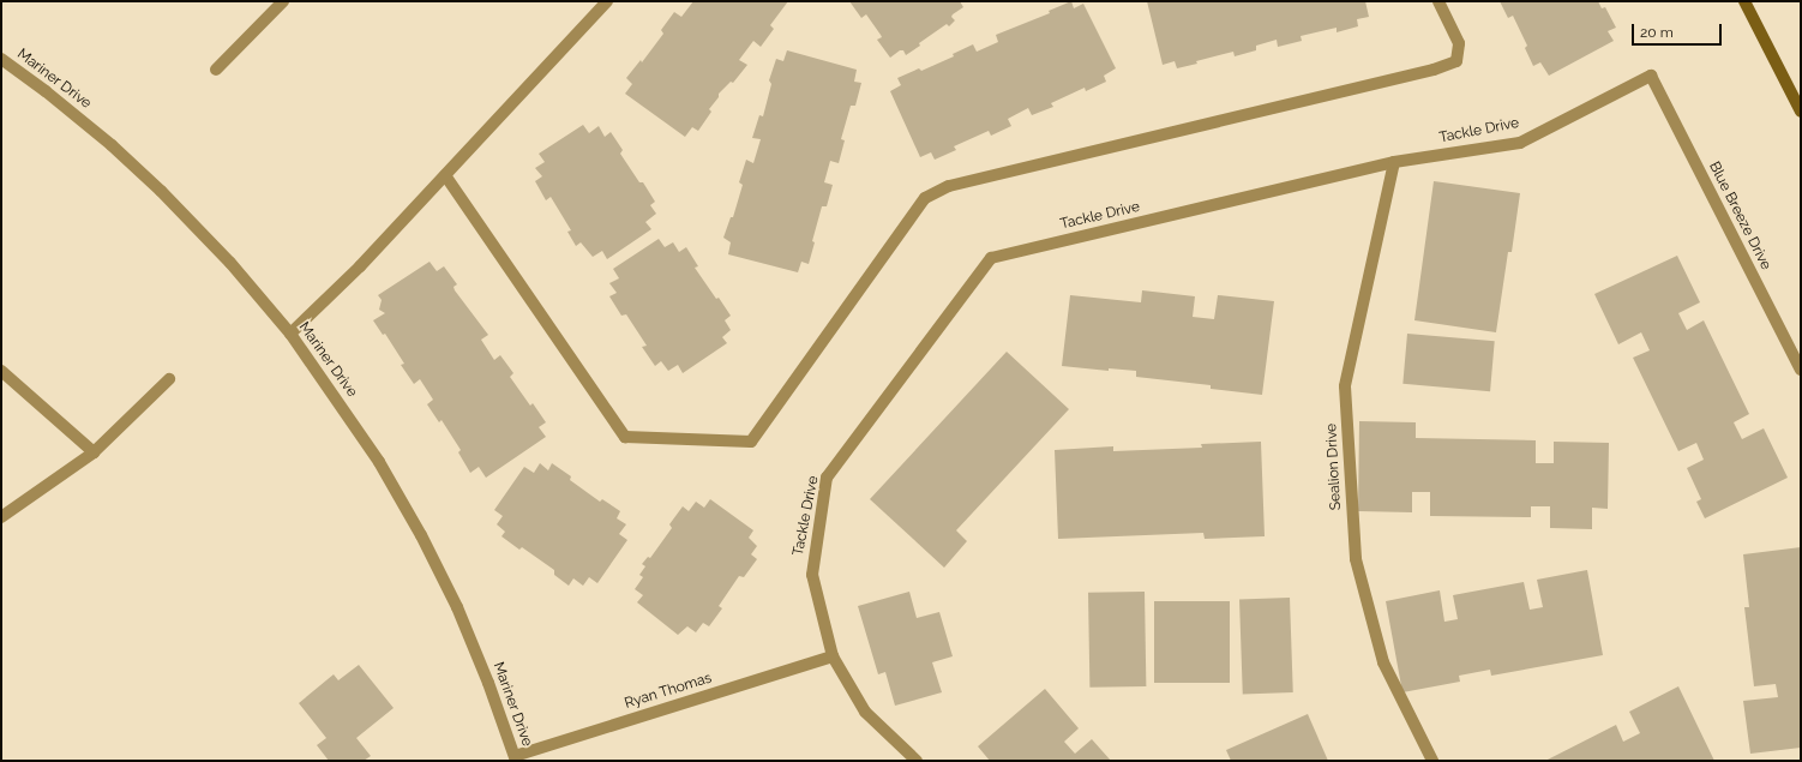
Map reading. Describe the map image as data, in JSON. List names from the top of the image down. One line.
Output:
{"streets":{"street":["Mariner Drive","Tackle Drive","Blue Breeze Drive","Sealion Drive","Ryan Thomas"]},"crossings":[["Mariner Drive","Ryan Thomas"],["Tackle Drive","Blue Breeze Drive"],["Tackle Drive","Sealion Drive"],["Tackle Drive","Ryan Thomas"]],"scale_bar":"20 m"}
